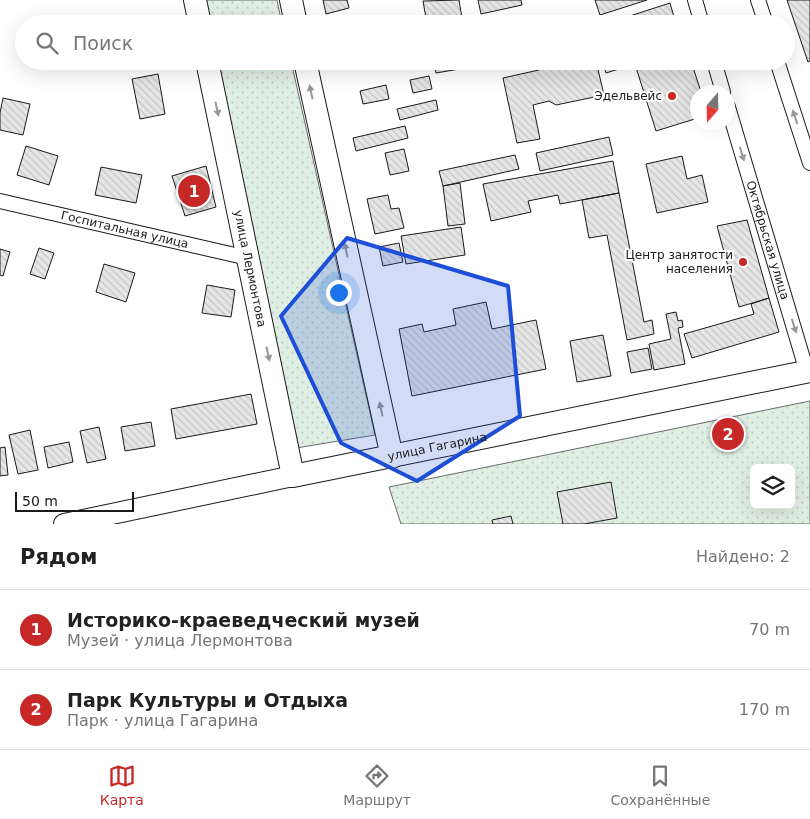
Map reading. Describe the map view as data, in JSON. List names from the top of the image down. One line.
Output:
{"streets":{"main road":["улица Лермонтова","улица Гагарина"],"street":["Госпитальная улица","Октябрьская улица"]},"crossings":[["Госпитальная улица","улица Лермонтова"],["Октябрьская улица","улица Гагарина"],["улица Лермонтова","улица Гагарина"]],"one_way":["Октябрьская улица"],"places":["Эдельвейс","Центр занятости населения"],"scale_bar":"50 m","north":"bottom","page":{"search":"Поиск","pins":["1","2"],"scale":"50 m","heading":["Рядом","Найдено: 2"],"list":[{"mark":"1","name":"Историко-краеведческий музей","note":"Музей · улица Лермонтова","value":"70 m"},{"mark":"2","name":"Парк Культуры и Отдыха","note":"Парк · улица Гагарина","value":"170 m"}],"nav":["Карта","Маршрут","Сохранённые"]}}
